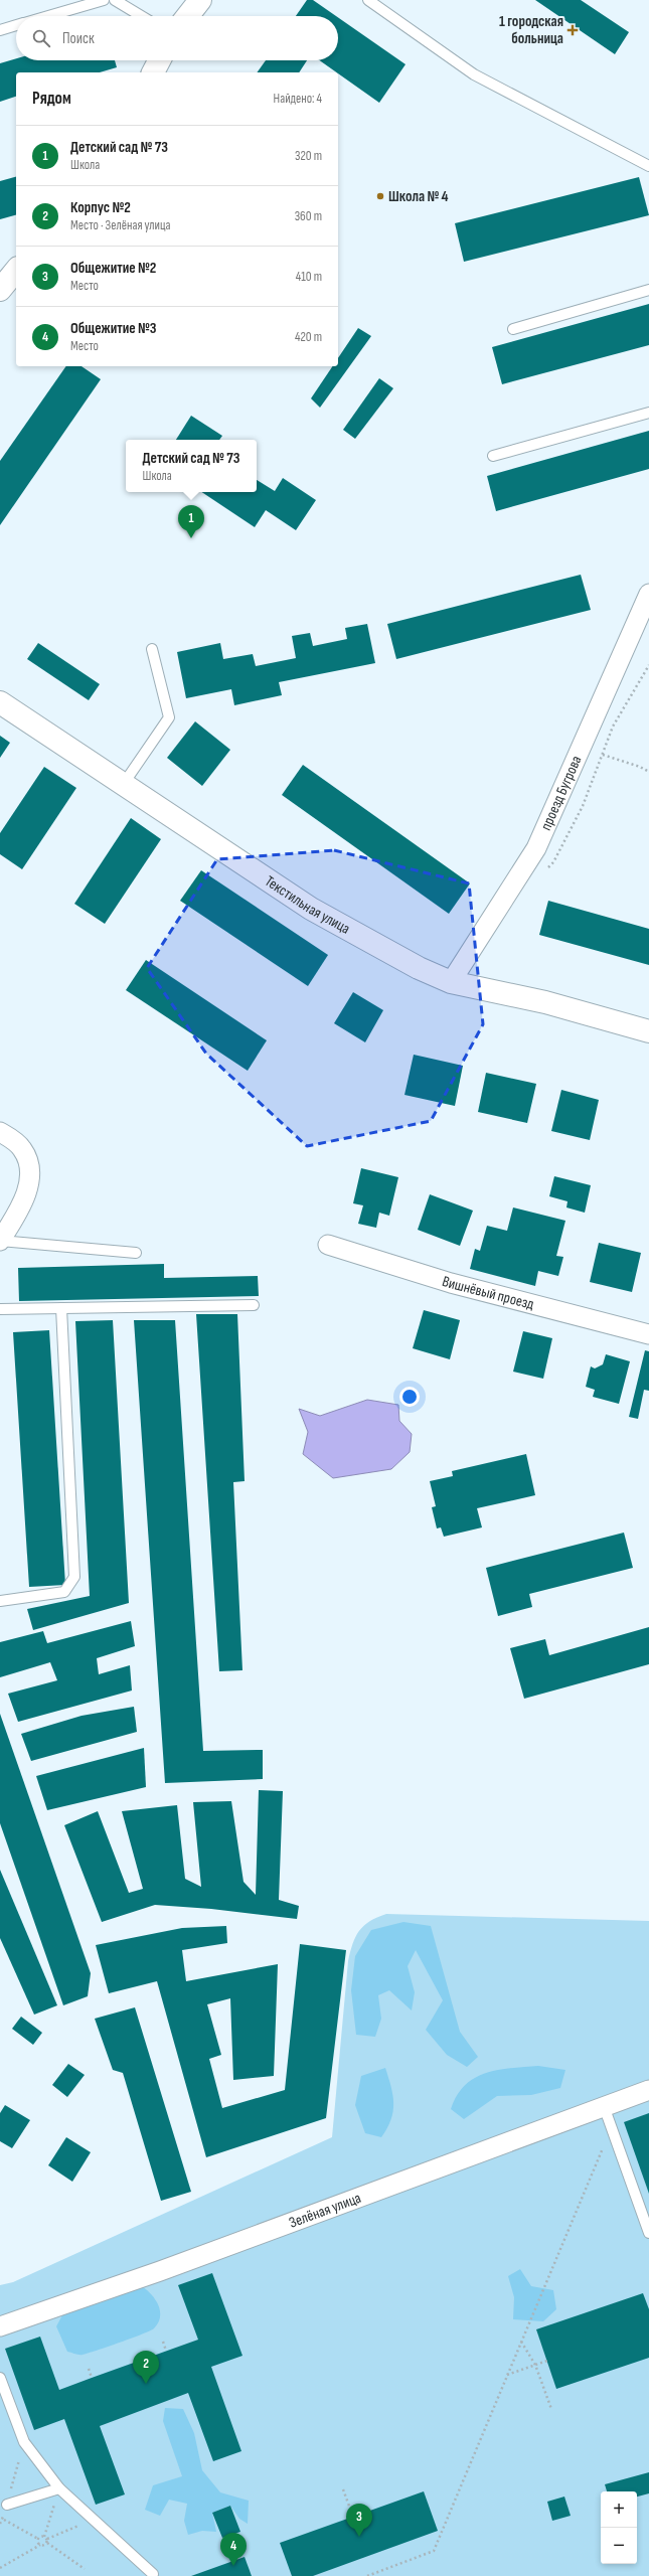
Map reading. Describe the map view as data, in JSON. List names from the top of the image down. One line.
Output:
{"streets":{"street":["проезд Бугрова","Текстильная улица","Вишнёвый проезд","Зелёная улица"]},"crossings":[["проезд Бугрова","Текстильная улица"]],"places":{"health":["1 городская больница"],"other":["Школа № 4"]},"page":{"search":"Поиск","heading":["Рядом","Найдено: 4"],"list":[{"mark":"1","name":"Детский сад № 73","note":"Школа","value":"320 m"},{"mark":"2","name":"Корпус №2","note":"Место · Зелёная улица","value":"360 m"},{"mark":"3","name":"Общежитие №2","note":"Место","value":"410 m"},{"mark":"4","name":"Общежитие №3","note":"Место","value":"420 m"}],"popup":["Детский сад № 73","Школа"],"pins":["1","2","3","4"],"map_buttons":["+","−"]}}
